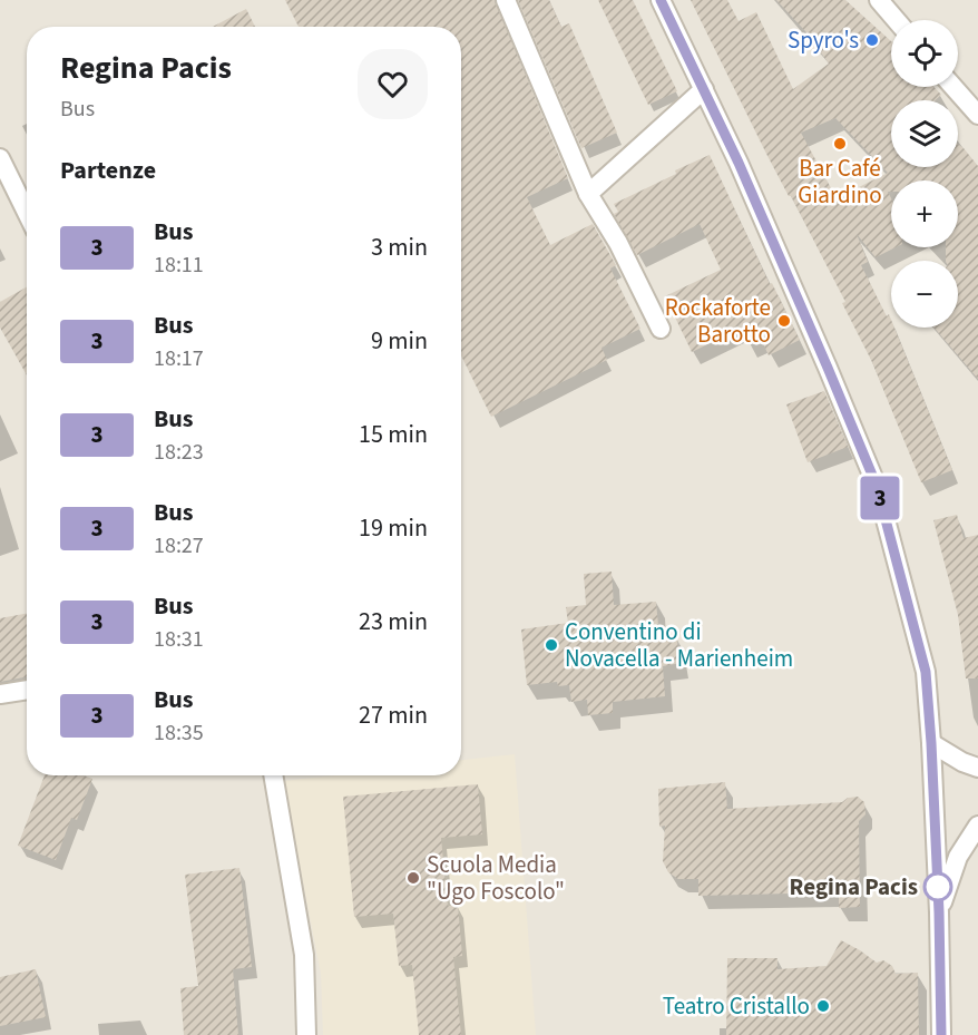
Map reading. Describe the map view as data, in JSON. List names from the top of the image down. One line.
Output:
{"places":["Spyro's","Bar Café Giardino","Rockaforte Barotto","Conventino di Novacella - Marienheim","Scuola Media \"Ugo Foscolo\"","Regina Pacis","Teatro Cristallo"],"lines":["bus line 3"],"page":{"on_map":"3","map_buttons":["+","−"],"heading":[["Regina Pacis","Bus"],"Partenze"],"list":[{"mark":"3","name":"Bus","note":"18:11","value":"3 min"},{"mark":"3","name":"Bus","note":"18:17","value":"9 min"},{"mark":"3","name":"Bus","note":"18:23","value":"15 min"},{"mark":"3","name":"Bus","note":"18:27","value":"19 min"},{"mark":"3","name":"Bus","note":"18:31","value":"23 min"},{"mark":"3","name":"Bus","note":"18:35","value":"27 min"}]}}
